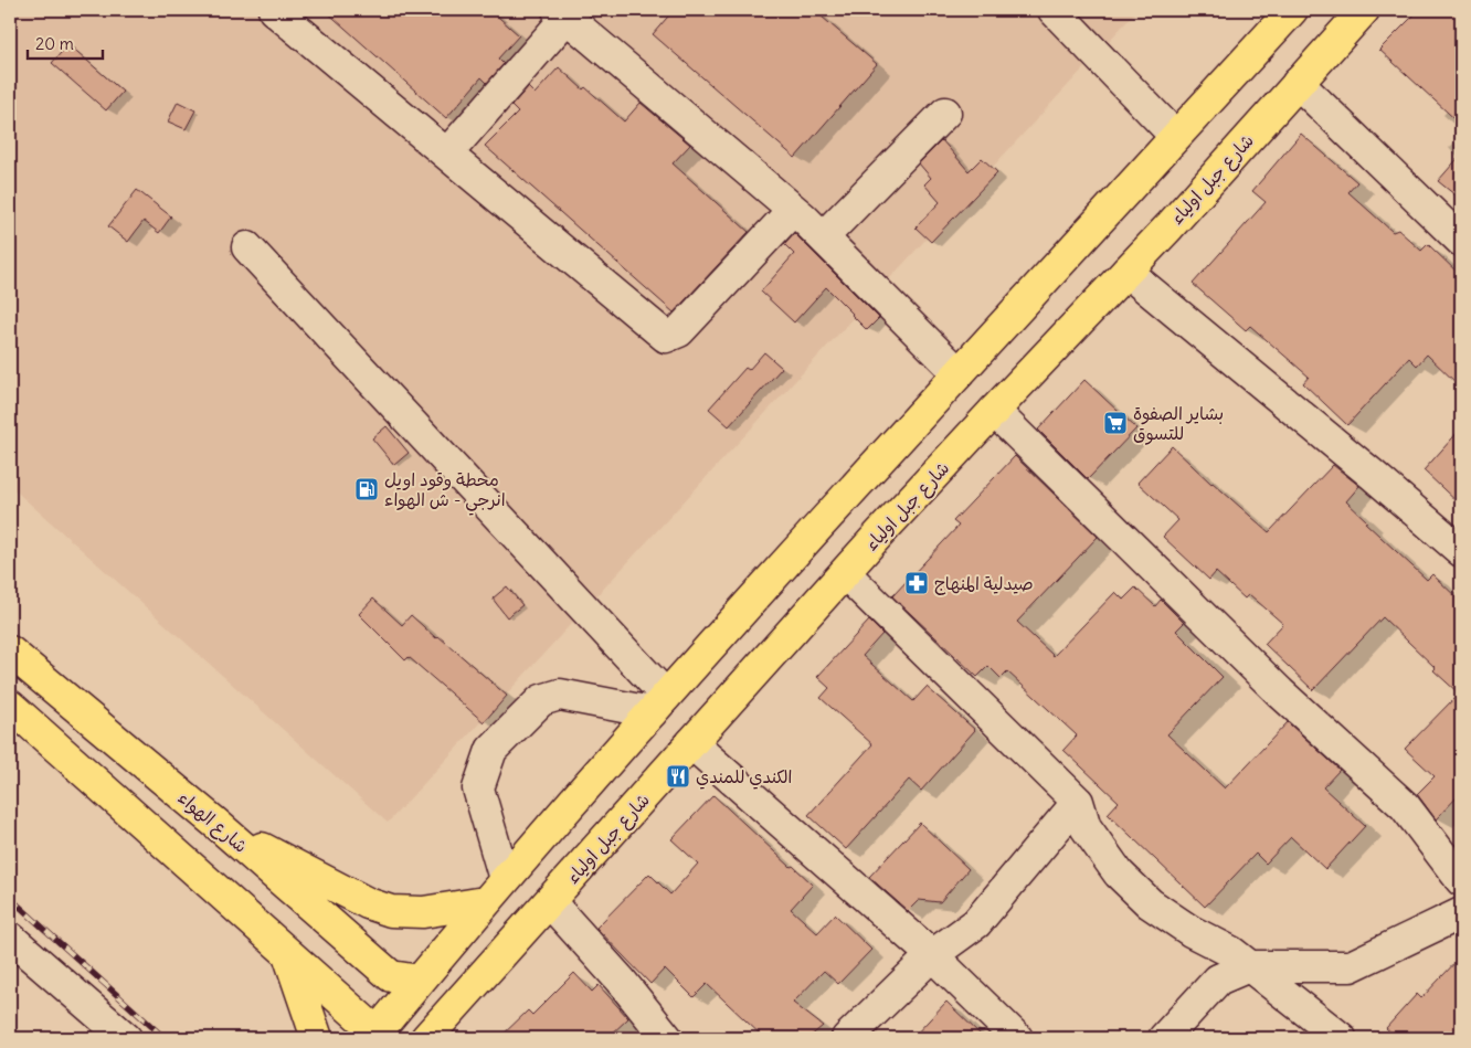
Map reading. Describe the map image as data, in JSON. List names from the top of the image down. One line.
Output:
{"streets":{"highway":["شارع جبل اولياء","شارع الهواء"]},"places":{"supermarket":["بشاير الصفوة للتسوق"],"fuel station":["محطة وقود اويل انرجي - ش الهواء"],"pharmacy":["صيدلية المنهاج"],"restaurant":["الكندي للمندي"]},"scale_bar":"20 m"}
